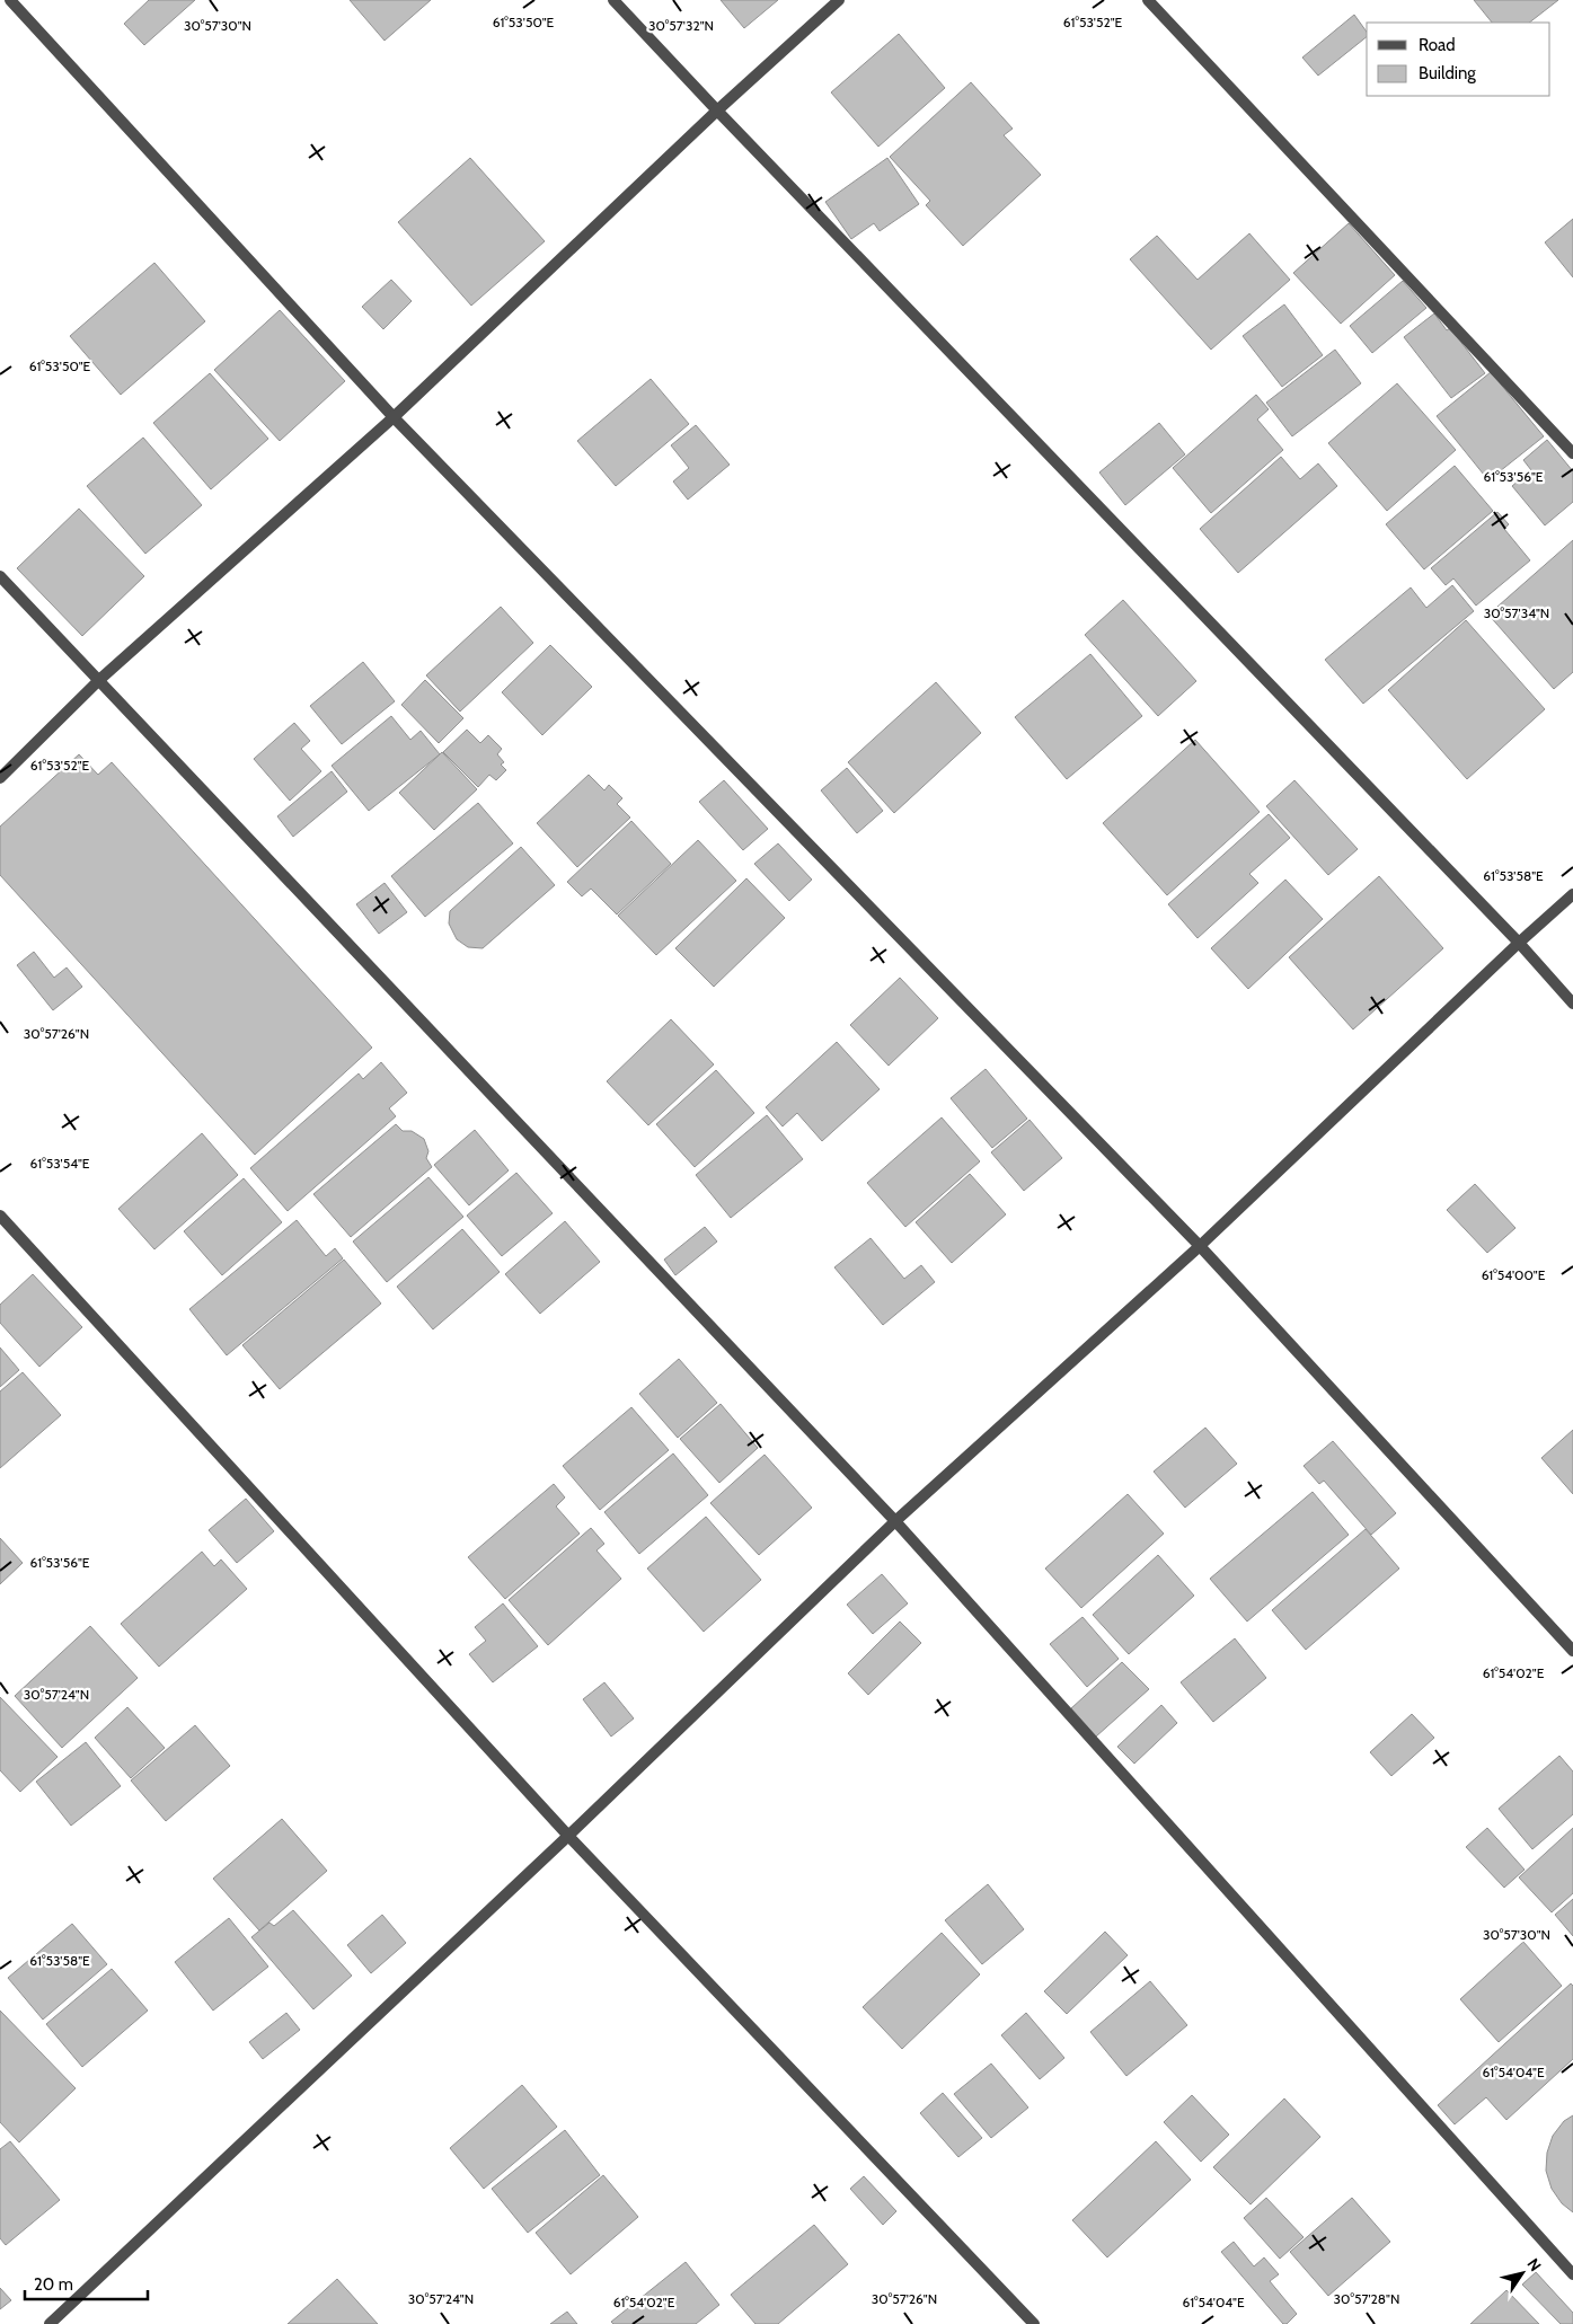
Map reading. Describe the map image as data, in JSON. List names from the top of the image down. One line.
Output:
{"legend":["Road","Building"],"scale_bar":"20 m","north":"top right","coordinates":["61°53'50\"E","61°53'52\"E","30°57'30\"N","30°57'32\"N","61°53'56\"E","30°57'34\"N","61°53'58\"E","30°57'26\"N","61°53'54\"E","61°54'00\"E","61°54'02\"E","30°57'24\"N","61°54'04\"E","30°57'28\"N"]}
